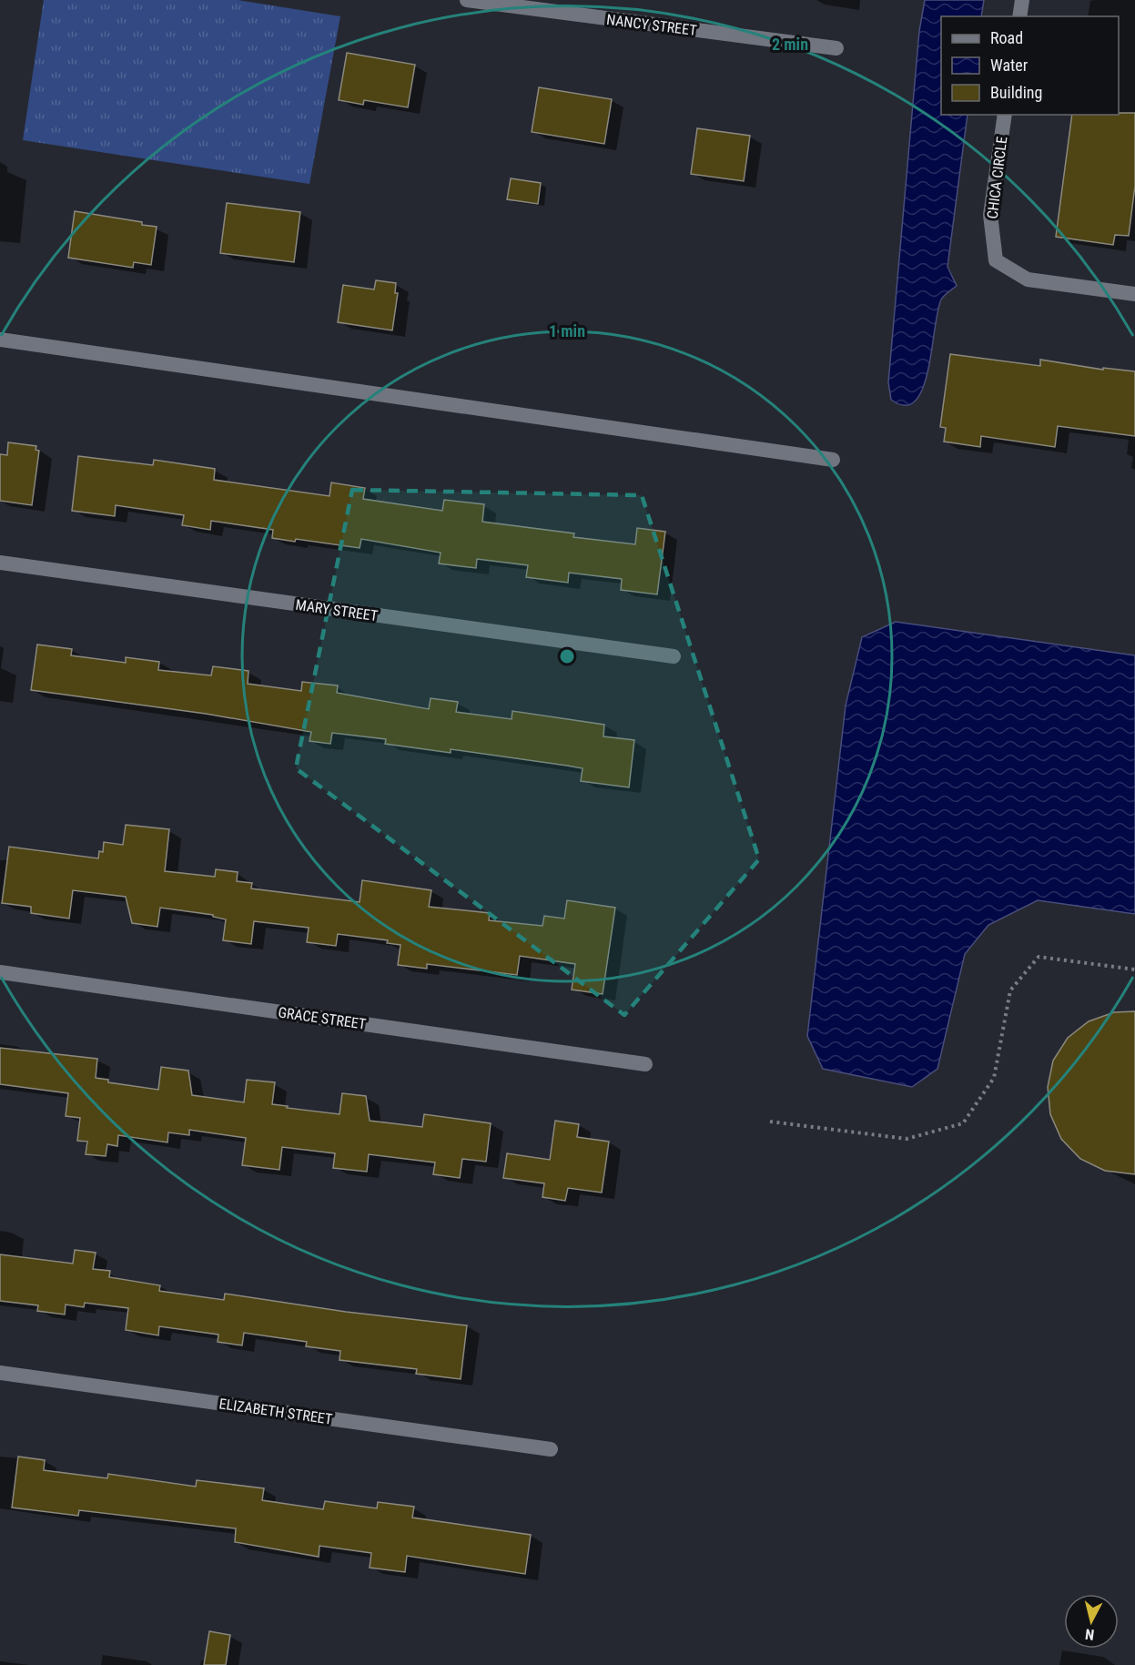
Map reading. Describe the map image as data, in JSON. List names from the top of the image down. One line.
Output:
{"streets":{"street":["NANCY STREET","CHICA CIRCLE","MARY STREET","GRACE STREET","ELIZABETH STREET"]},"legend":["Road","Water","Building"],"north":"bottom","rings":["2 min","1 min"]}
